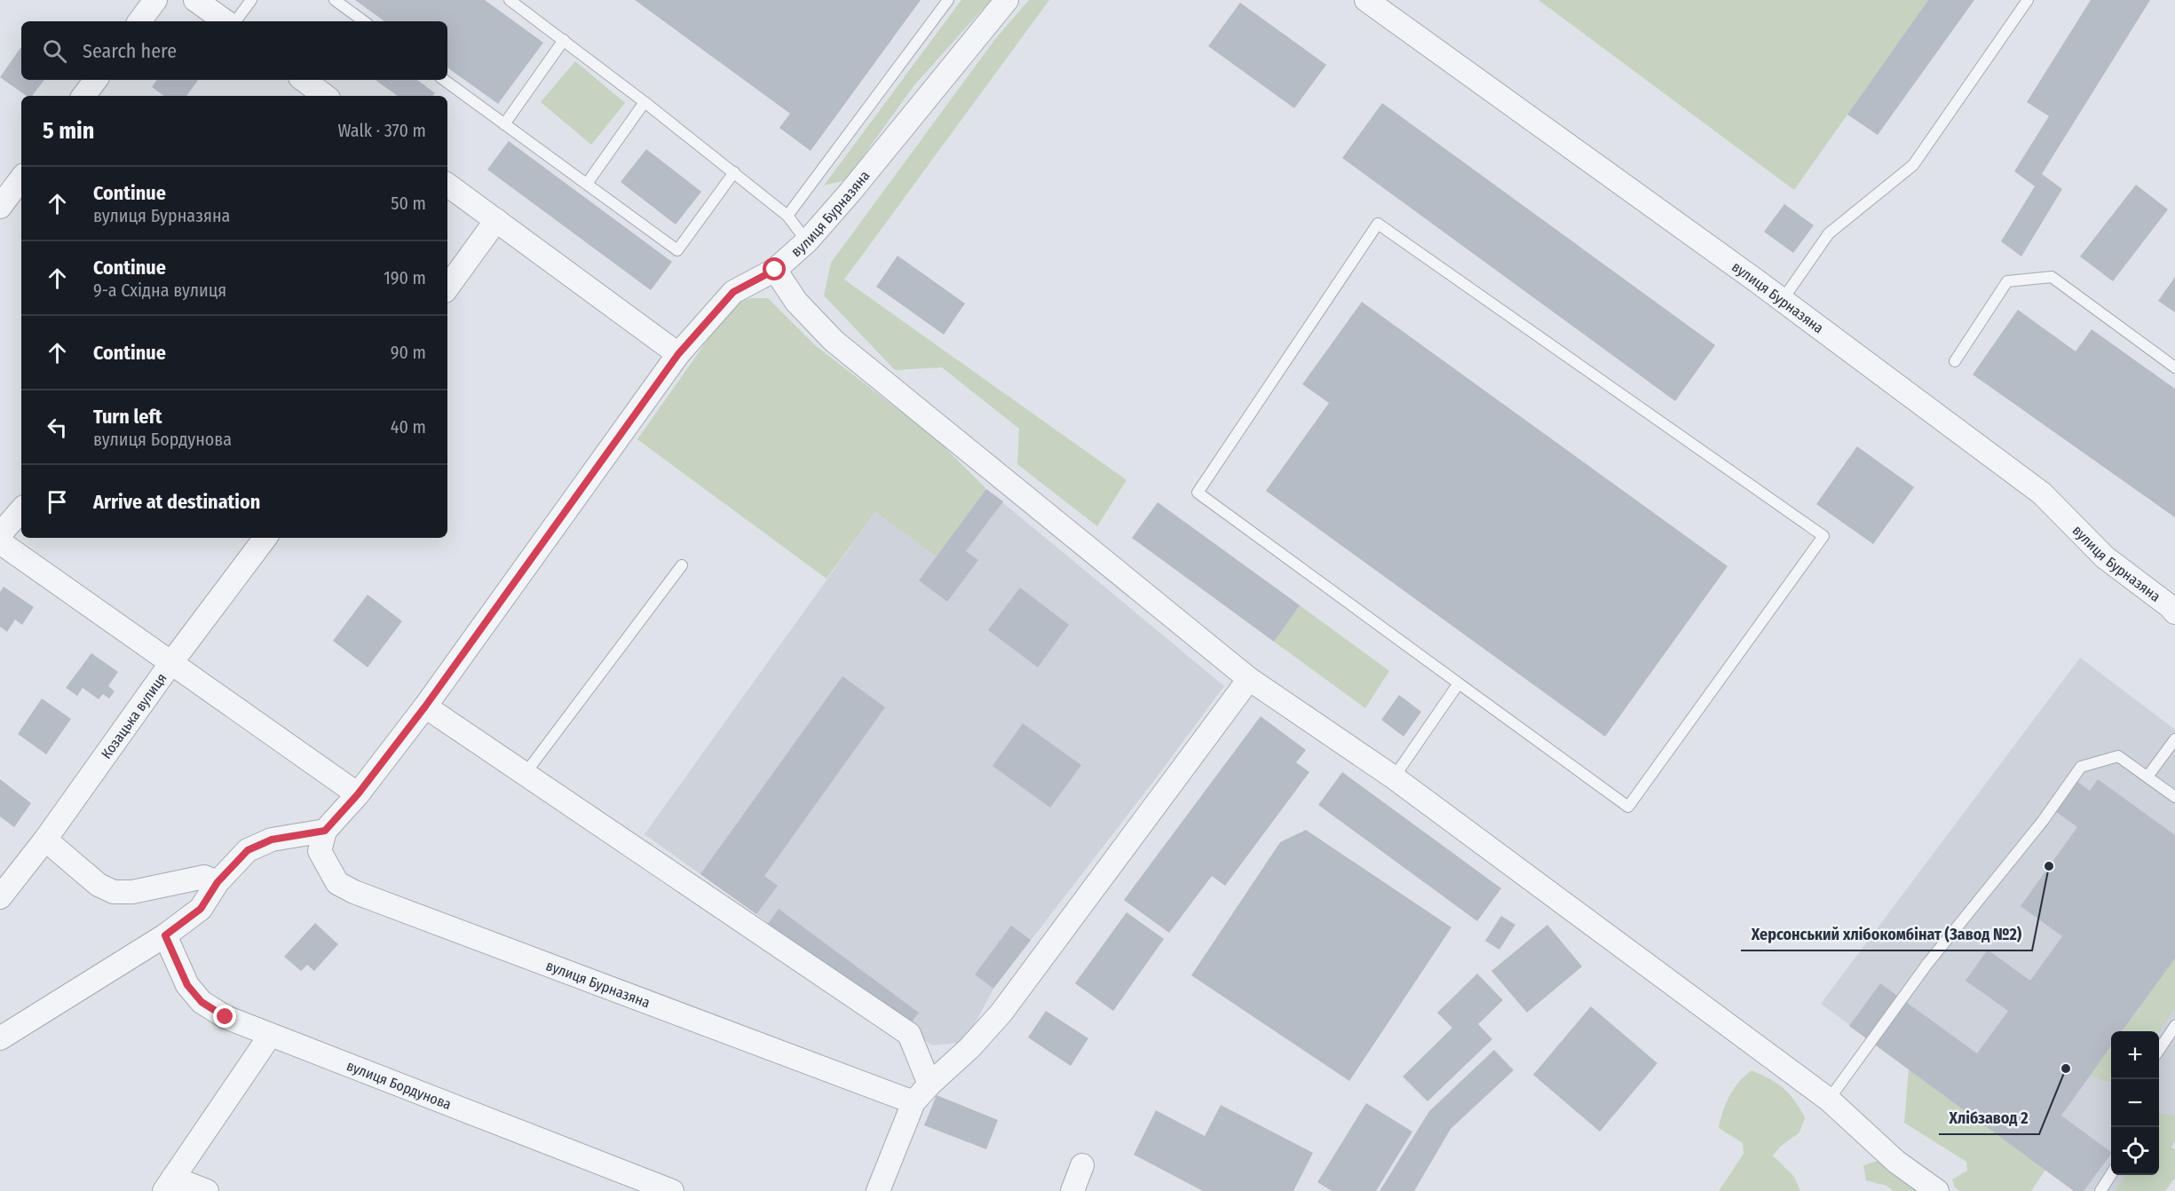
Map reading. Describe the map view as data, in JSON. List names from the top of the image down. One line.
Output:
{"streets":{"street":["вулиця Бурназяна","Козацька вулиця","вулиця Бордунова"]},"places":["Херсонський хлібокомбінат (Завод №2)","Хлібзавод 2"],"page":{"search":"Search here","heading":["5 min","Walk · 370 m"],"list":[["Continue","вулиця Бурназяна","50 m"],["Continue","9-а Східна вулиця","190 m"],["Continue","90 m"],["Turn left","вулиця Бордунова","40 m"],"Arrive at destination"],"map_buttons":["+","−"]}}
